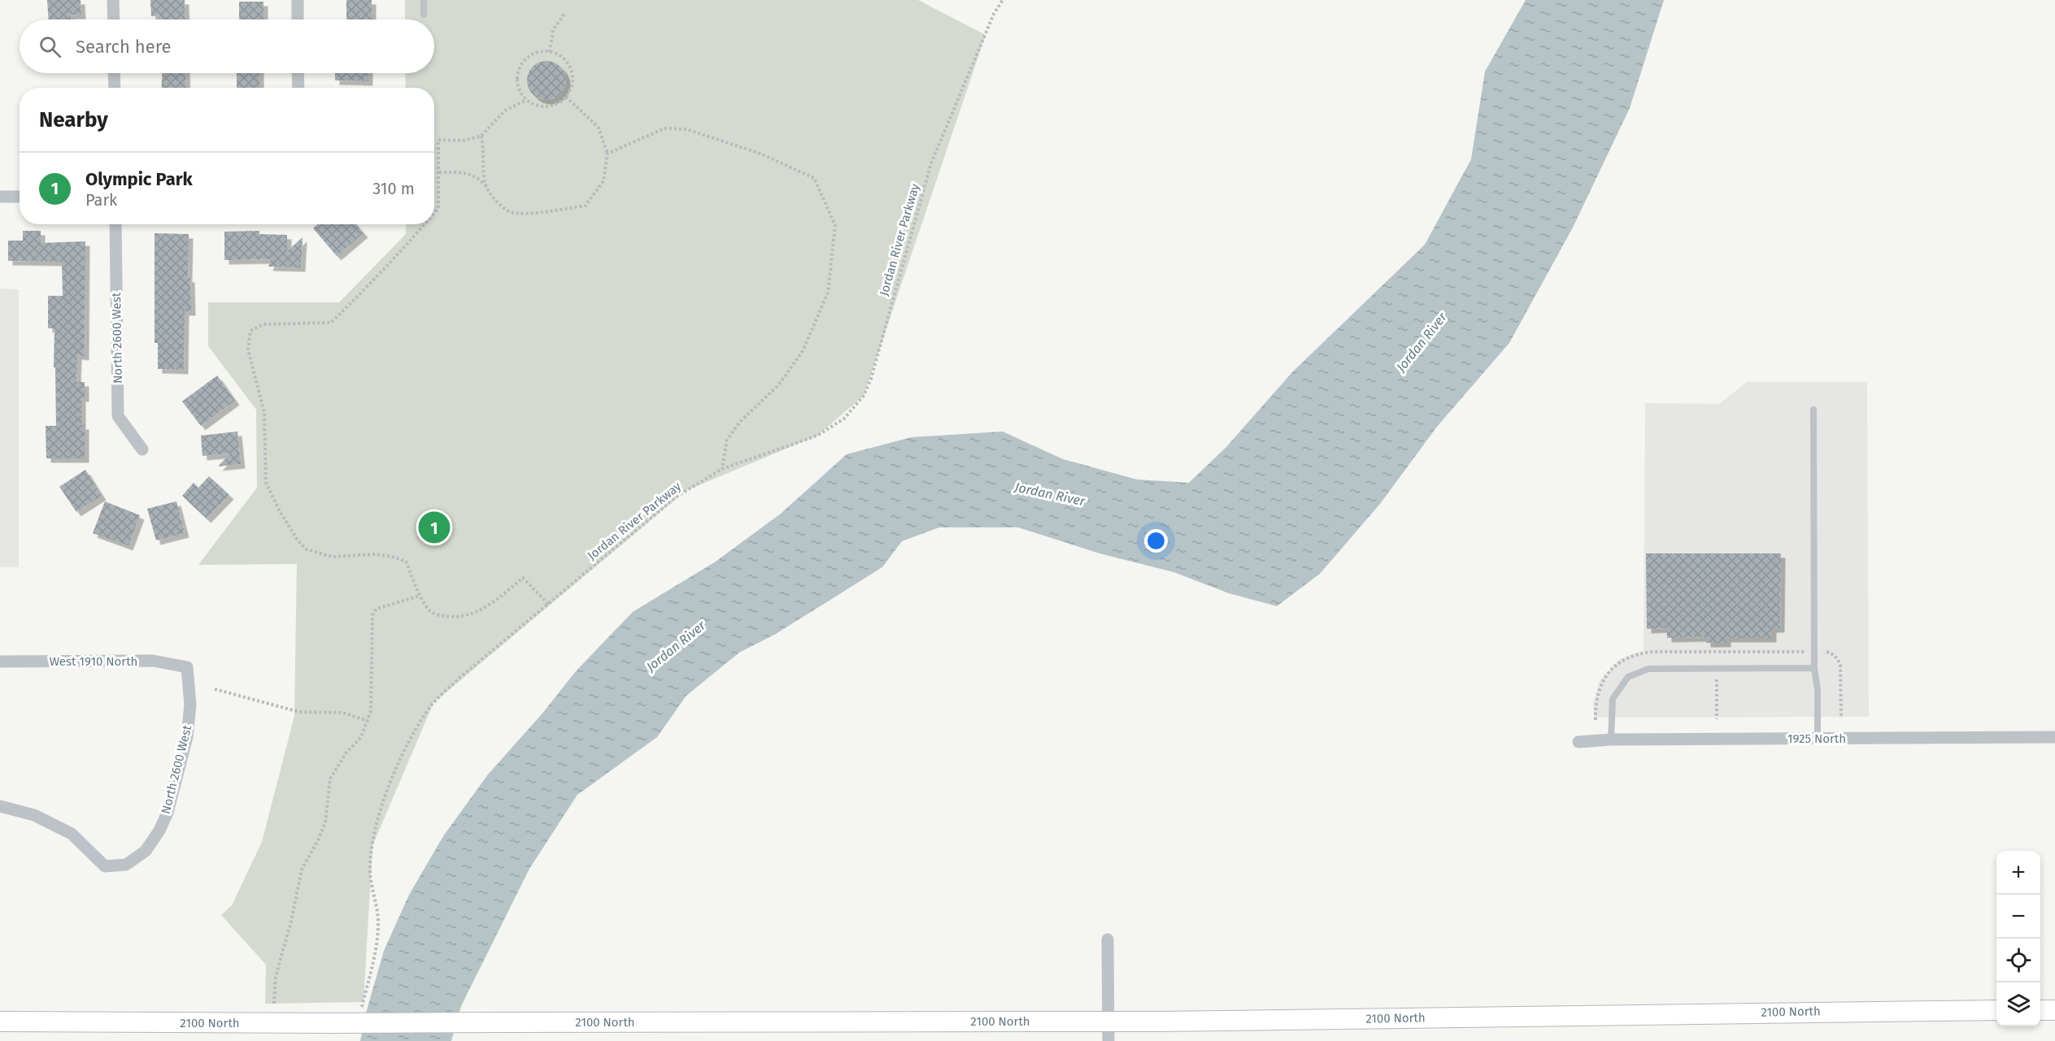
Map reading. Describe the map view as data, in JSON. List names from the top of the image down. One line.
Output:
{"streets":{"highway":["2100 North"],"street":["North 2600 West","West 1910 North","1925 North"],"path":["Jordan River Parkway"]},"crossings":[["North 2600 West","West 1910 North"]],"water":["Jordan River"],"page":{"search":"Search here","heading":"Nearby","list":[{"mark":"1","name":"Olympic Park","note":"Park","value":"310 m"}],"pins":"1","map_buttons":["+","−"]}}
